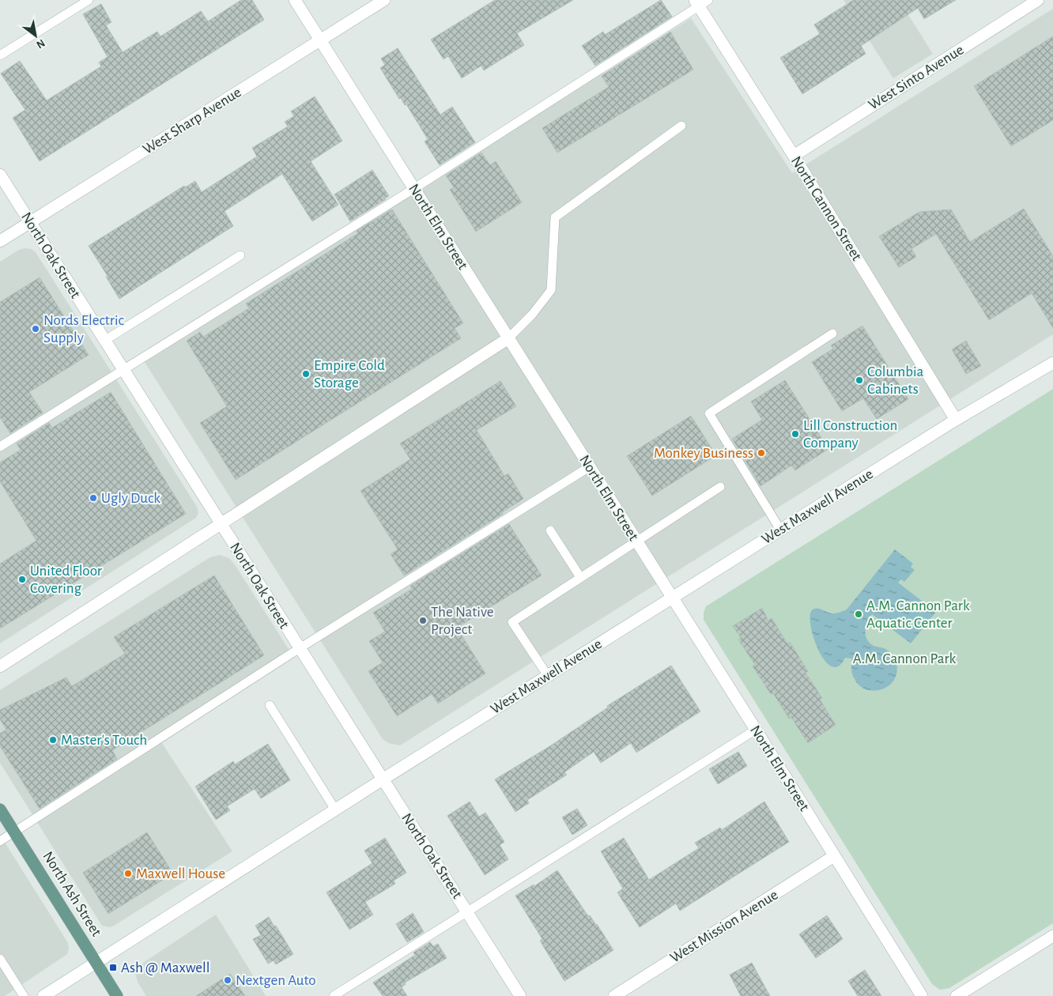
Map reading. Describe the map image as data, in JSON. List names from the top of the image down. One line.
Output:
{"streets":{"main road":["North Ash Street"],"street":["West Sinto Avenue","West Sharp Avenue","North Cannon Street","North Elm Street","North Oak Street","West Maxwell Avenue","West Mission Avenue"]},"crossings":[["West Sinto Avenue","North Cannon Street"],["West Sharp Avenue","North Elm Street"],["West Sharp Avenue","North Oak Street"],["North Cannon Street","West Maxwell Avenue"],["North Elm Street","West Maxwell Avenue"],["North Elm Street","West Mission Avenue"],["North Oak Street","West Maxwell Avenue"],["West Maxwell Avenue","North Ash Street"]],"parks":["A.M. Cannon Park"],"places":{"other":["Nords Electric Supply","Empire Cold Storage","Columbia Cabinets","Lill Construction Company","Monkey Business","Ugly Duck","United Floor Covering","A.M. Cannon Park Aquatic Center","The Native Project","Master's Touch","Maxwell House","Nextgen Auto"],"transit":["Ash @ Maxwell"]},"north":"bottom right"}
